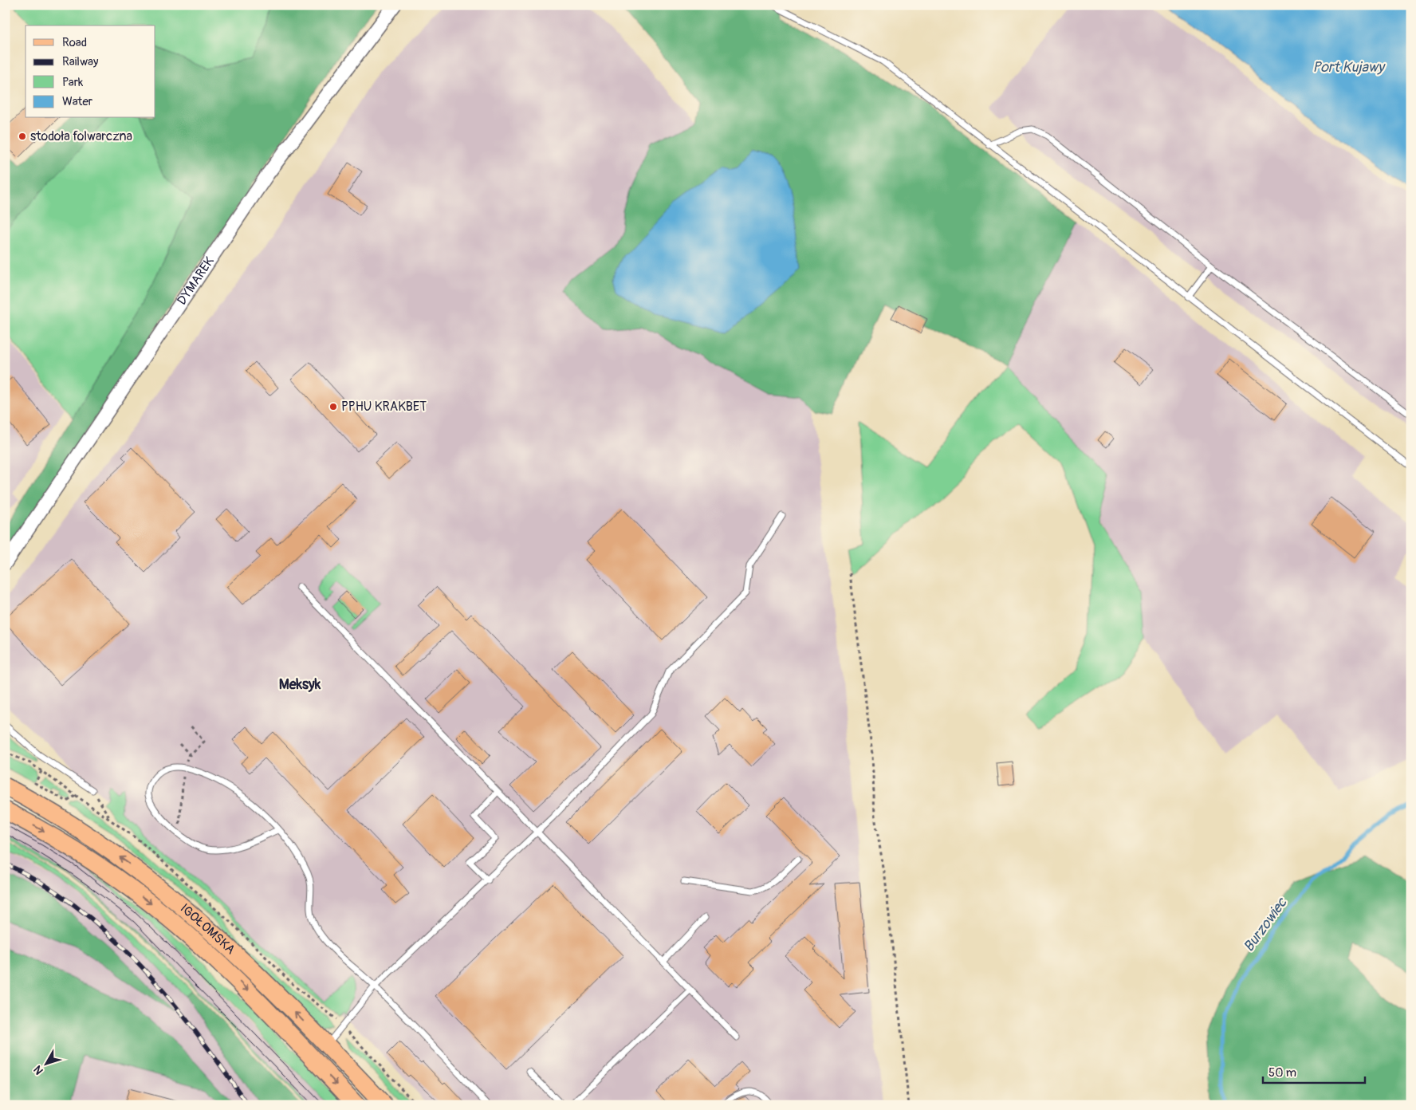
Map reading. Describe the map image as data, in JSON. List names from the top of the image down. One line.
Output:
{"streets":{"main road":["IGOŁOMSKA"],"street":["DYMAREK"]},"districts":["Meksyk"],"water":["Port Kujawy","Burzowiec"],"places":["stodoła folwarczna","PPHU KRAKBET"],"legend":["Road","Railway","Park","Water"],"scale_bar":"50 m","north":"bottom left"}
